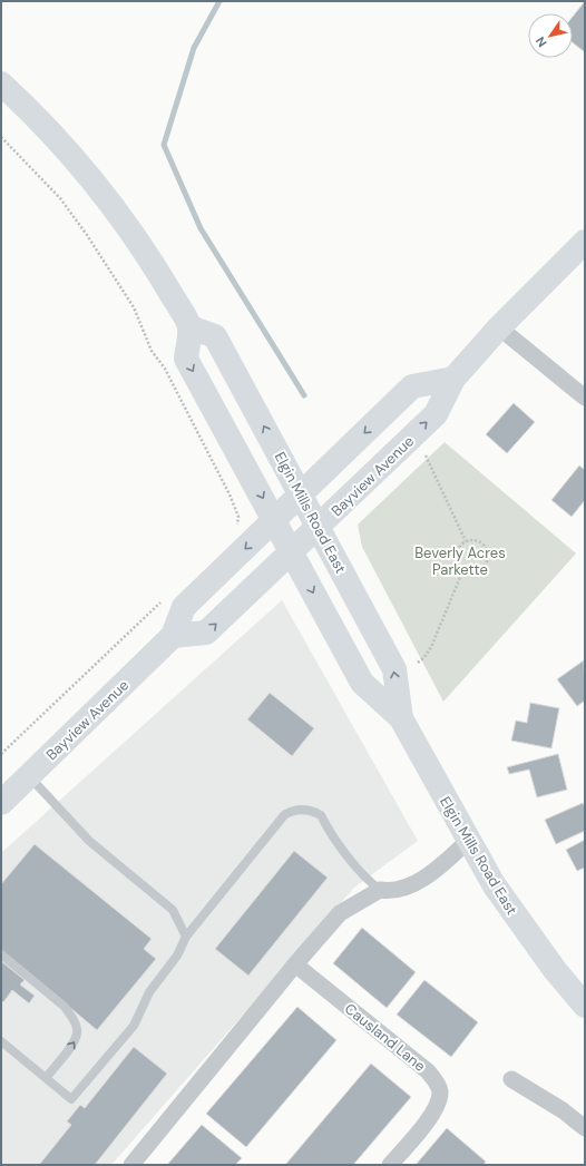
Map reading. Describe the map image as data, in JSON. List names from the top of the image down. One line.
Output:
{"streets":{"main road":["Bayview Avenue","Elgin Mills Road East"],"street":["Causland Lane"]},"crossings":[["Bayview Avenue","Elgin Mills Road East"]],"parks":["Beverly Acres Parkette"],"north":"bottom left"}
